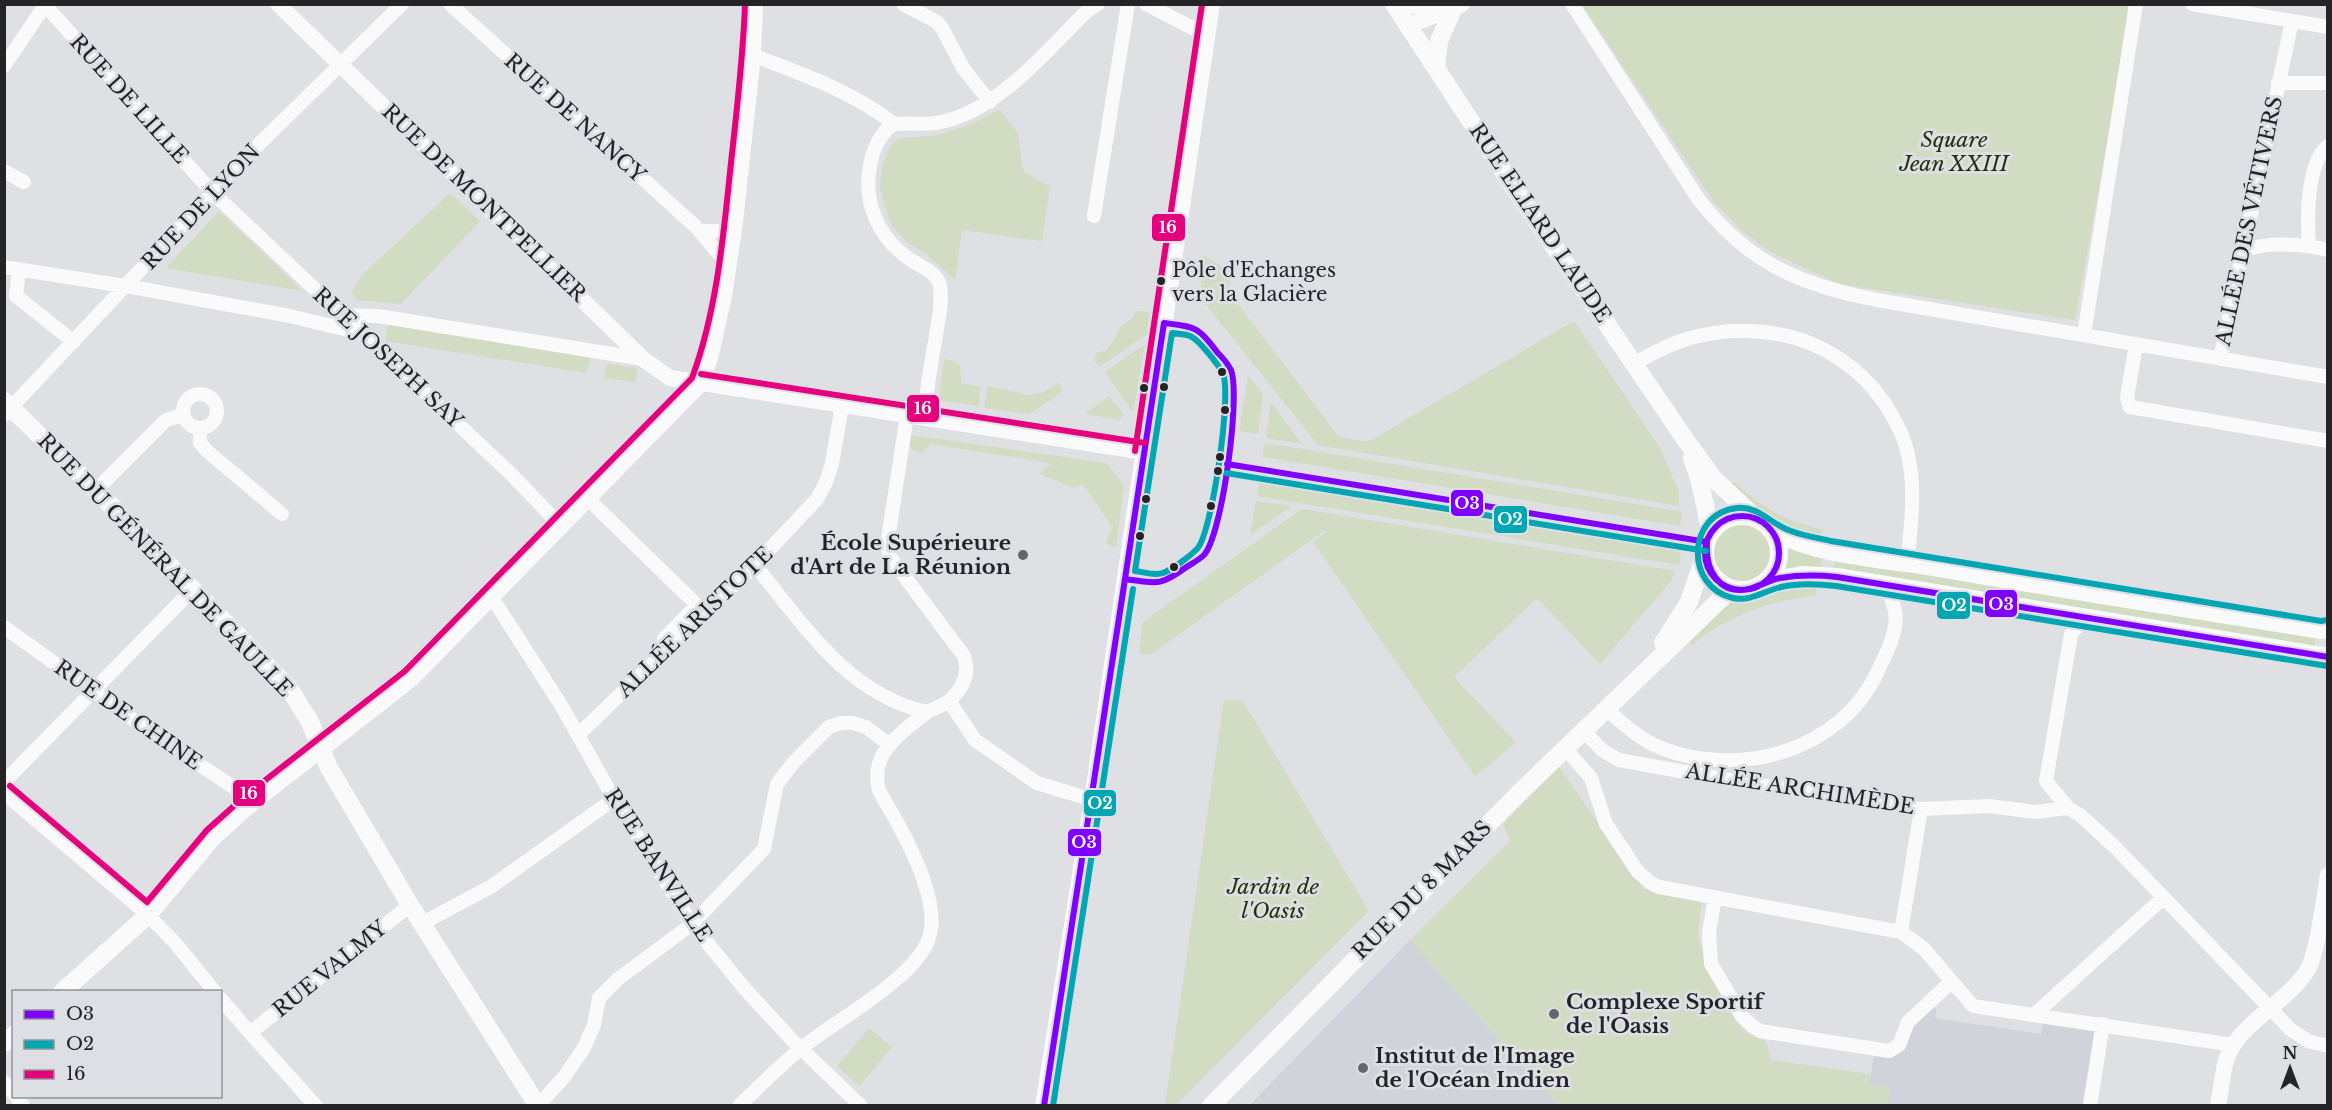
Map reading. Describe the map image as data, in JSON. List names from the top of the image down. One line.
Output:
{"streets":{"main road":["RUE ELIARD LAUDE","RUE DU GÉNÉRAL DE GAULLE","RUE DU 8 MARS"],"street":["RUE DE LILLE","RUE DE NANCY","RUE DE MONTPELLIER","RUE DE LYON","ALLÉE DES VÉTIVERS","RUE JOSEPH SAY","ALLÉE ARISTOTE","RUE DE CHINE","ALLÉE ARCHIMÈDE","RUE BANVILLE","RUE VALMY"]},"crossings":[["RUE DE LILLE","RUE DE LYON"],["RUE DE LILLE","RUE JOSEPH SAY"],["RUE DE MONTPELLIER","RUE DE LYON"],["RUE DE MONTPELLIER","ALLÉE ARISTOTE"],["RUE DE LYON","RUE JOSEPH SAY"],["RUE DE LYON","RUE DU GÉNÉRAL DE GAULLE"],["RUE ELIARD LAUDE","RUE DU 8 MARS"],["RUE DU GÉNÉRAL DE GAULLE","RUE VALMY"],["ALLÉE ARISTOTE","RUE BANVILLE"],["ALLÉE ARCHIMÈDE","RUE DU 8 MARS"]],"parks":["Square Jean XXIII","Jardin de l'Oasis"],"places":["Pôle d'Echanges vers la Glacière","École Supérieure d'Art de La Réunion","Complexe Sportif de l'Oasis","Institut de l'Image de l'Océan Indien"],"lines":["transit line 16","transit line O3","transit line O2"],"legend":["O3","O2","16"],"north":"top"}
